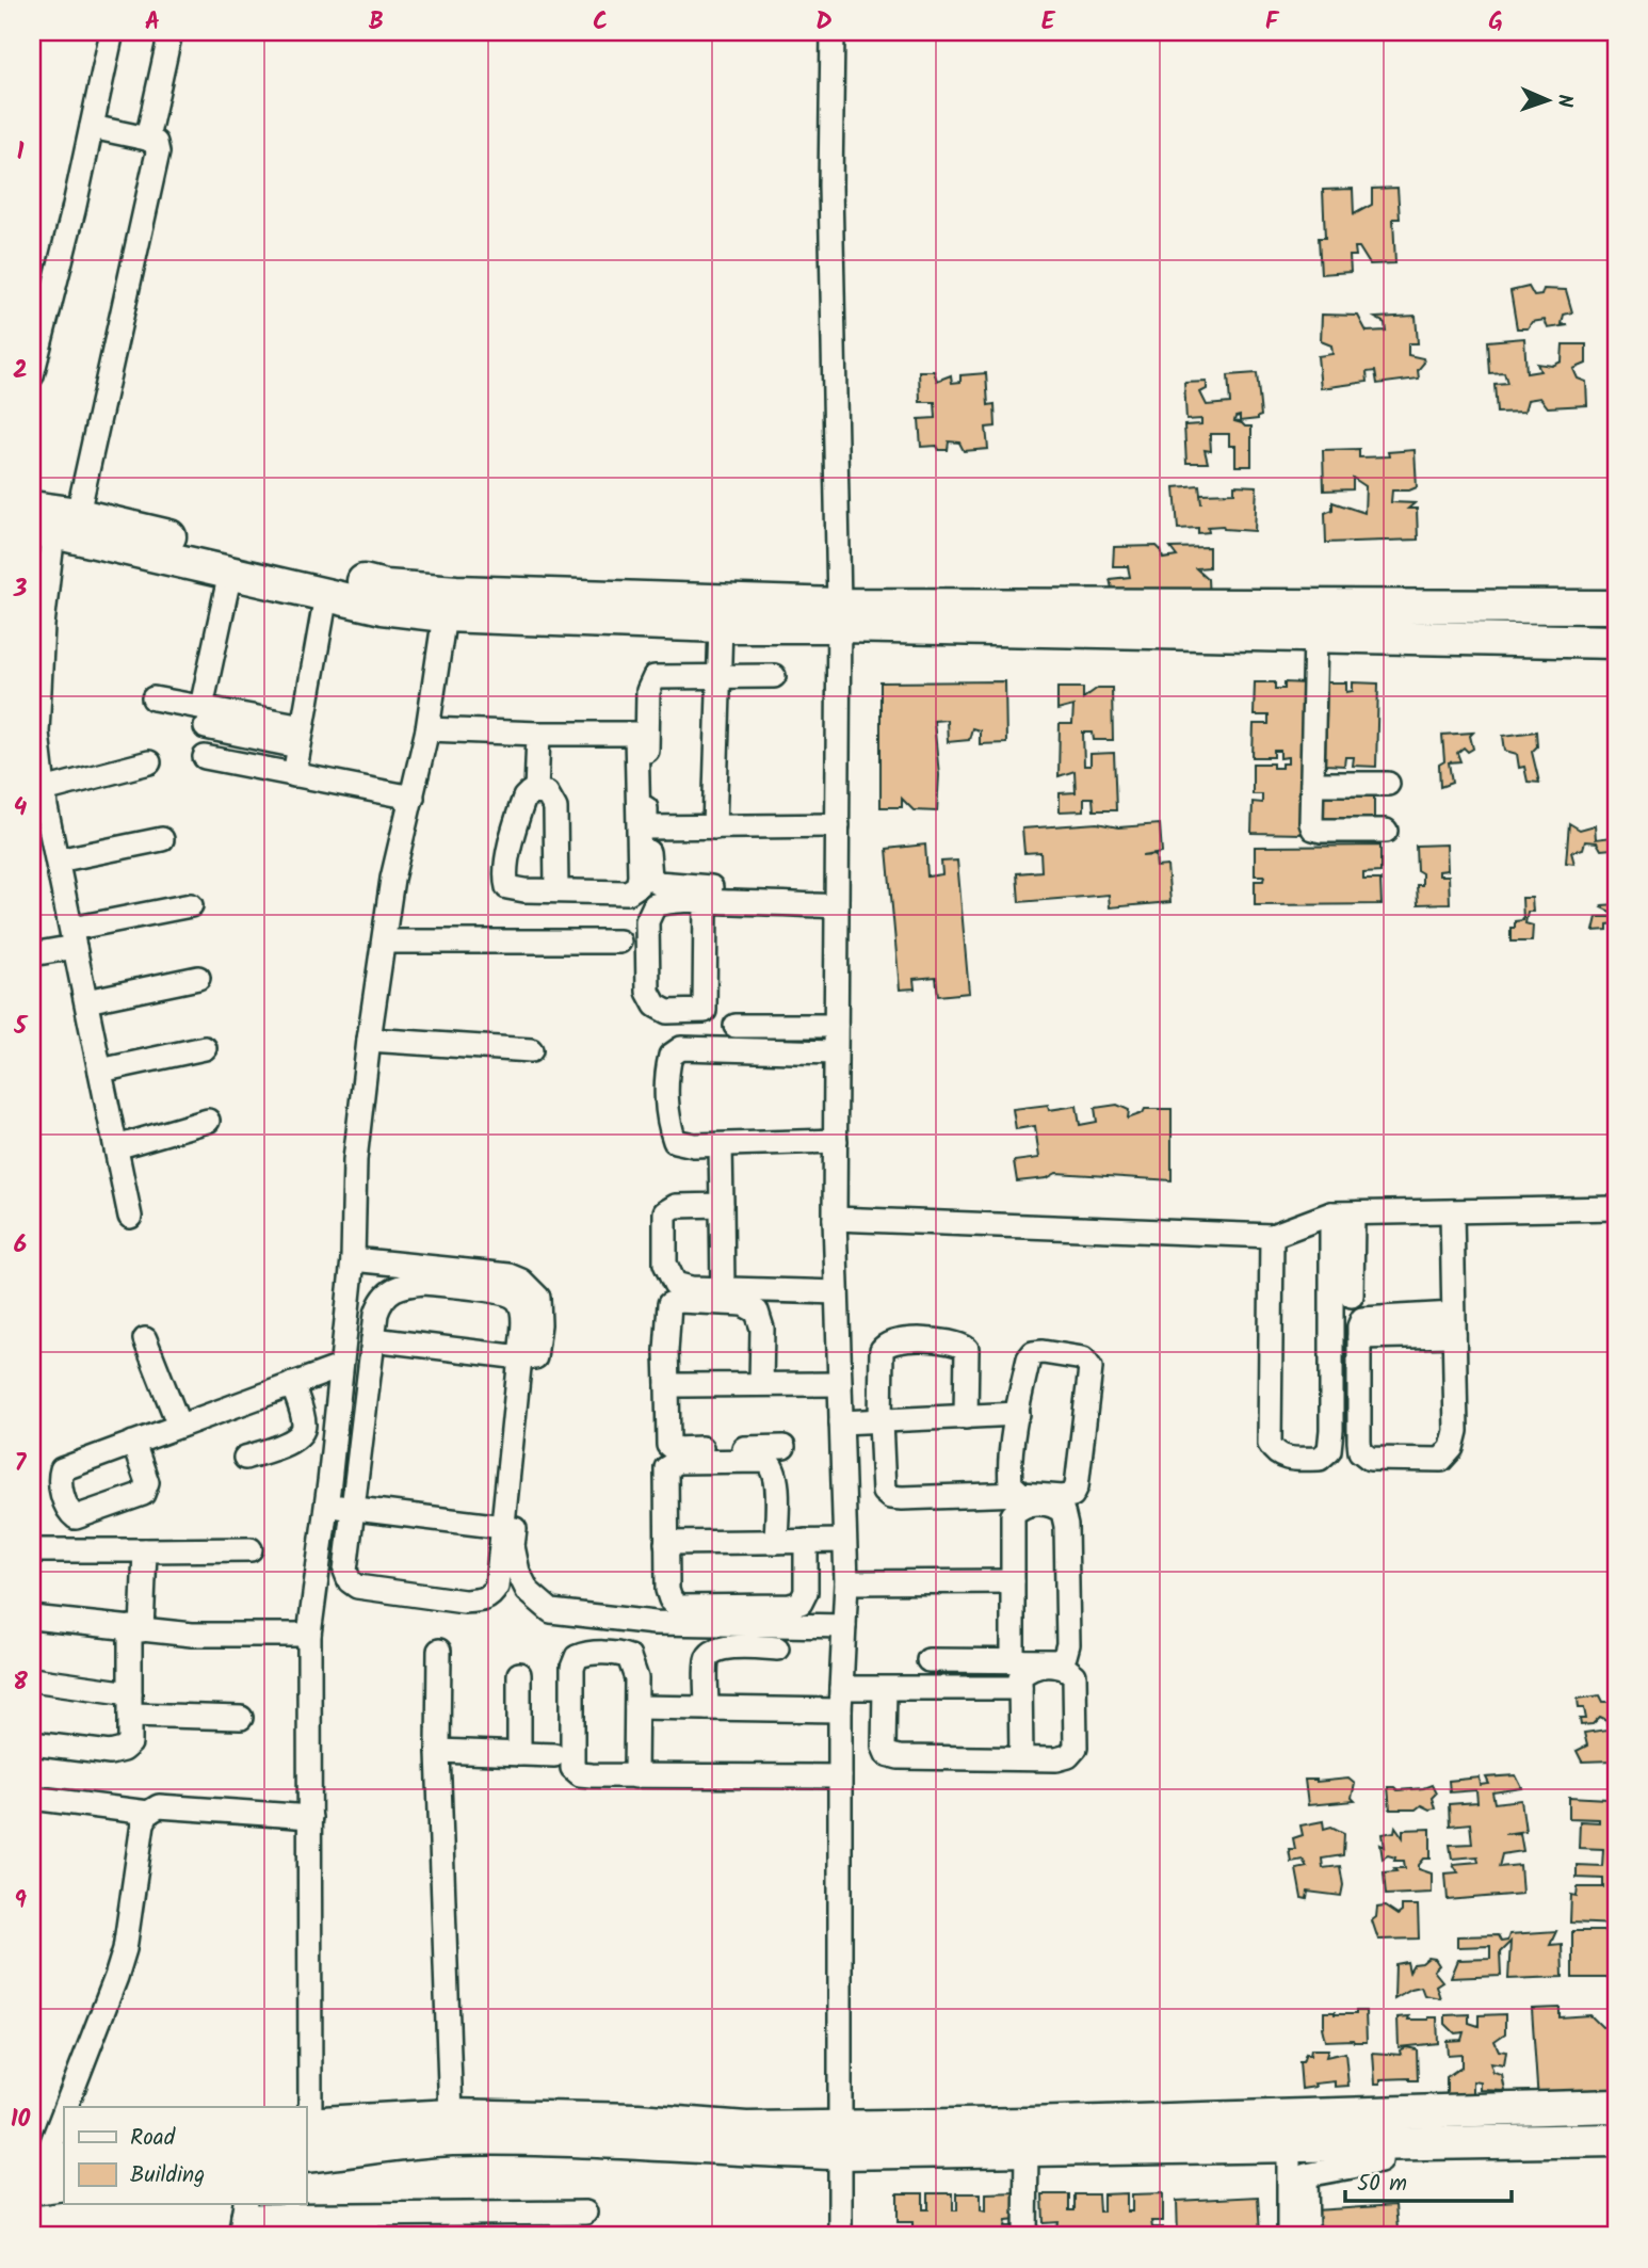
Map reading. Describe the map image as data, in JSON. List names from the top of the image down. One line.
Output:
{"legend":["Road","Building"],"scale_bar":"50 m","north":"right","grid":{"columns":["A","B","C","D","E","F","G"],"rows":["1","2","3","4","5","6","7","8","9","10"]}}
